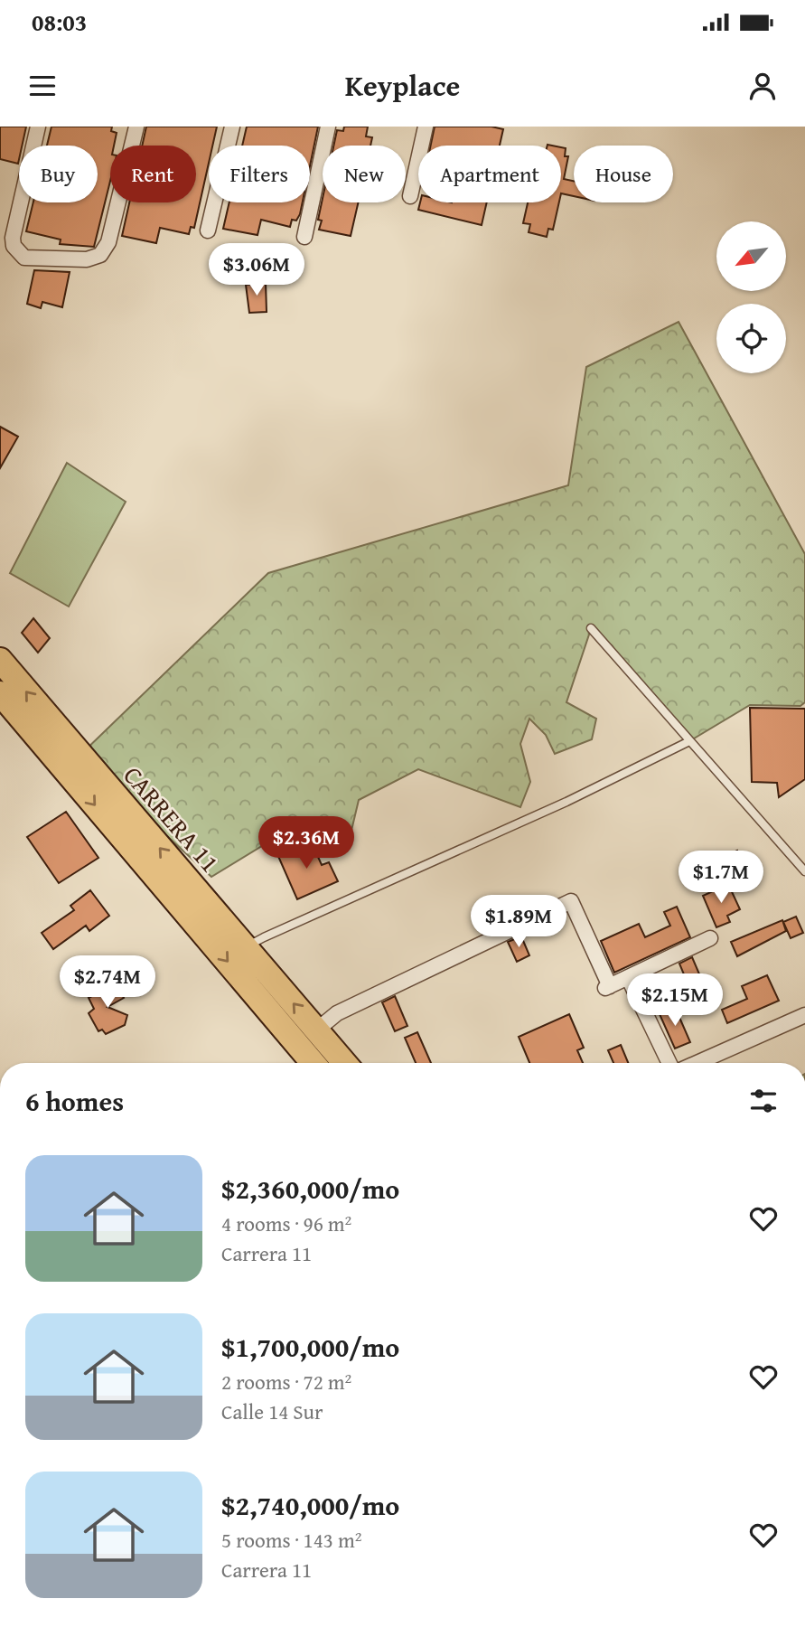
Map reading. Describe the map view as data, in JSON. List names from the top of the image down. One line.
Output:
{"streets":{"main road":["CARRERA 11"]},"north":"bottom left","page":{"status":"08:03","header":"Keyplace","chip":["Buy","Rent","Filters","New","Apartment","House"],"price":["$3.06M","$2.36M","$1.7M","$1.89M","$2.74M","$2.15M"],"heading":"6 homes","list":[{"name":"$2,360,000/mo","note":"4 rooms · 96 m² · Carrera 11"},{"name":"$1,700,000/mo","note":"2 rooms · 72 m² · Calle 14 Sur"},{"name":"$2,740,000/mo","note":"5 rooms · 143 m² · Carrera 11"}]}}
